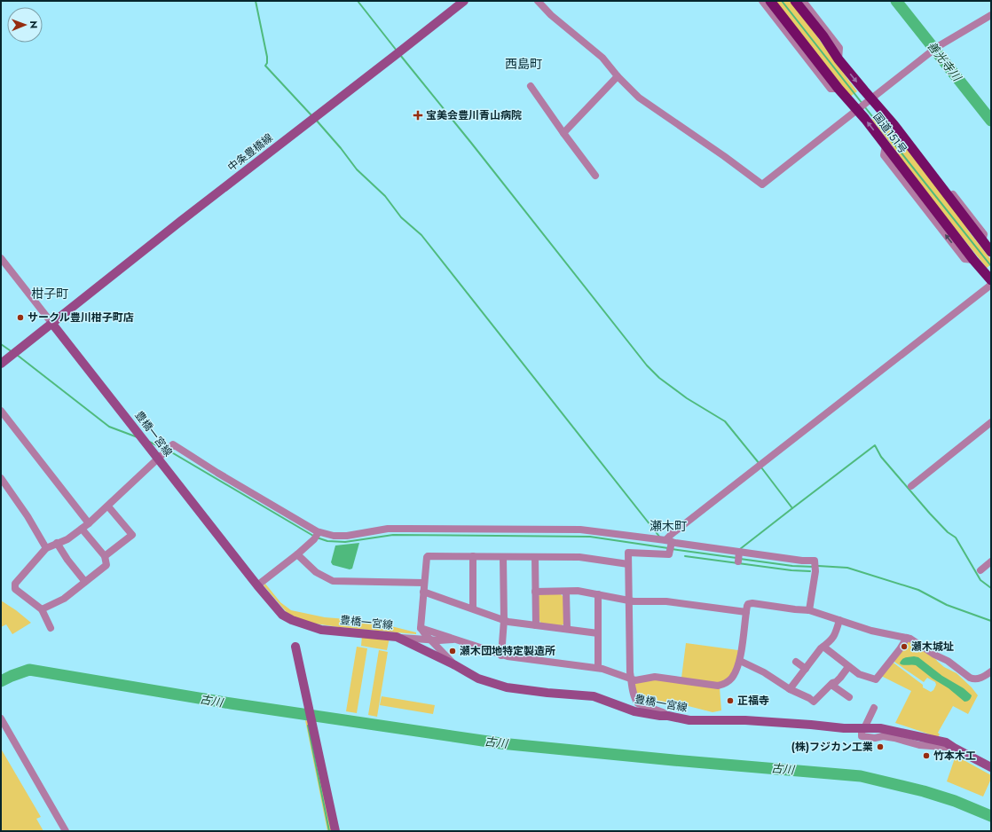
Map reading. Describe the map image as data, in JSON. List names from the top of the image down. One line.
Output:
{"streets":{"highway":["国道151号"],"main road":["中条豊橋線","豊橋一宮線"]},"crossings":[["中条豊橋線","豊橋一宮線"]],"districts":["西島町","柑子町","瀬木町"],"water":["善光寺川","古川"],"places":{"health":["宝美会豊川青山病院"],"other":["サークル豊川柑子町店","瀬木城址","瀬木団地特定製造所","正福寺","(株)フジカン工業","竹本木工"]},"north":"right"}
